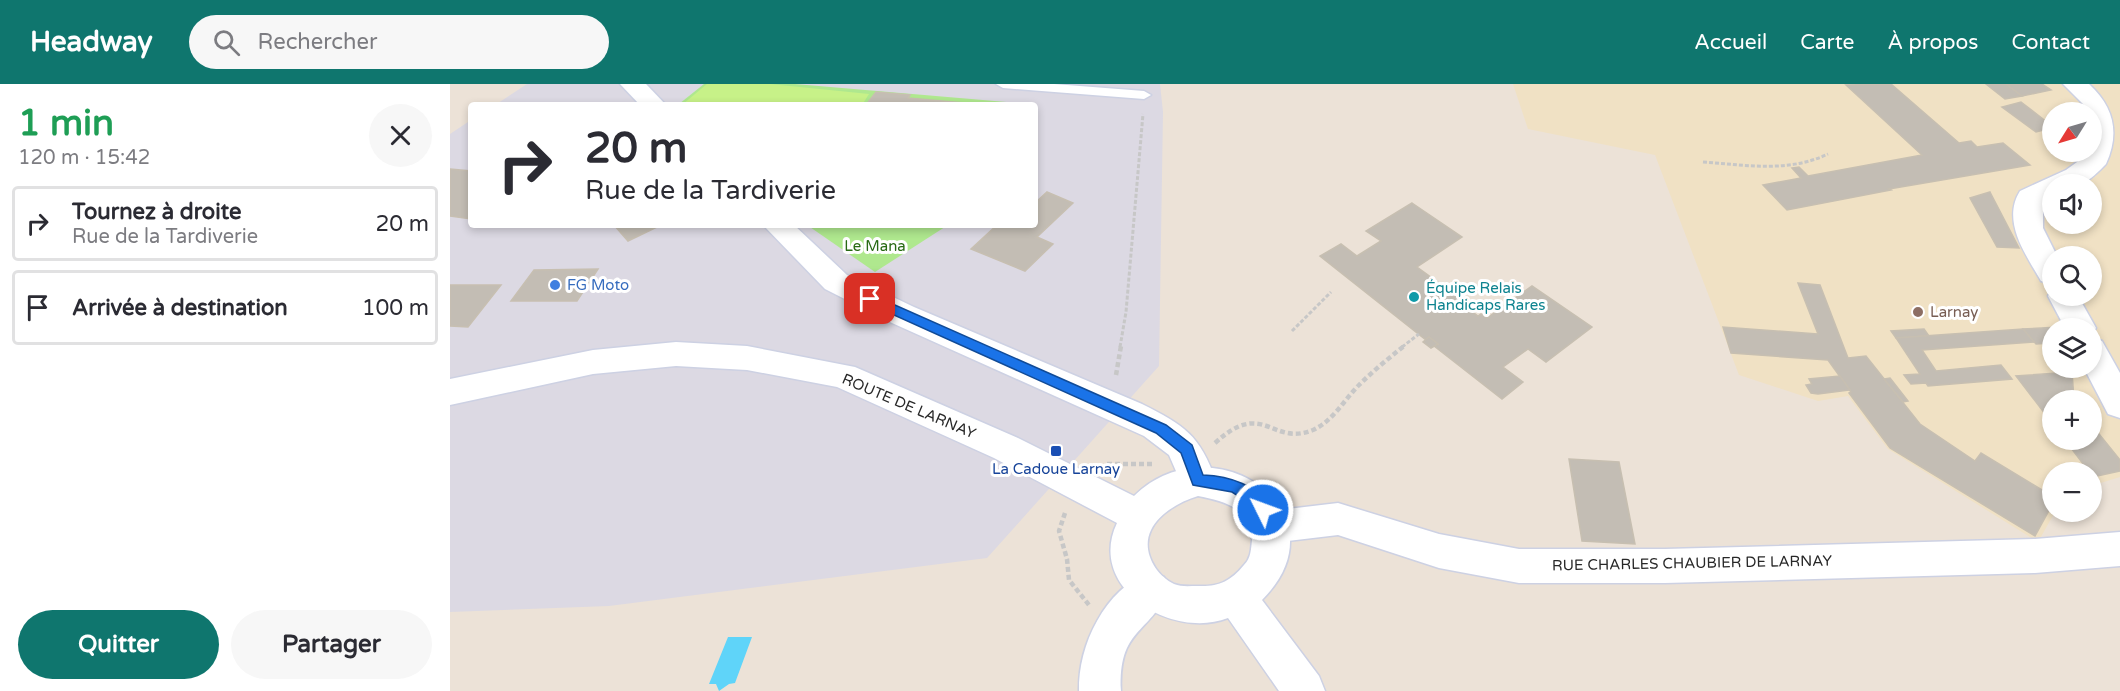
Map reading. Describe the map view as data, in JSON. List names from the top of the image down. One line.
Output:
{"streets":{"street":["ROUTE DE LARNAY","RUE CHARLES CHAUBIER DE LARNAY"]},"crossings":[["ROUTE DE LARNAY","RUE CHARLES CHAUBIER DE LARNAY"]],"parks":["Le Mana"],"places":{"other":["FG Moto","Équipe Relais Handicaps Rares","Larnay"],"transit":["La Cadoue Larnay"]},"north":"bottom left","page":{"header":"Headway","search":"Rechercher","nav":["Accueil","Carte","À propos","Contact"],"heading":["1 min","120 m · 15:42"],"map_buttons":["+","−"],"turn":["20 m","Rue de la Tardiverie"],"list":[{"name":"Tournez à droite","note":"Rue de la Tardiverie","value":"20 m"},{"name":"Arrivée à destination","value":"100 m"}],"buttons":["Quitter","Partager"]}}
